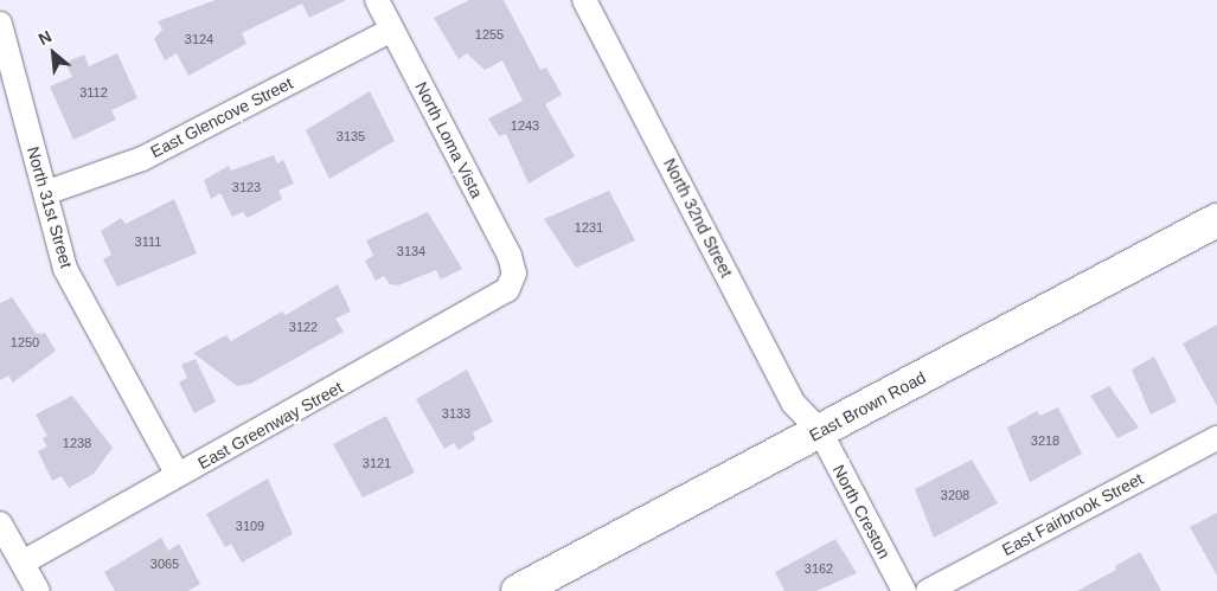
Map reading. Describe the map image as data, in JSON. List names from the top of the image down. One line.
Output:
{"streets":{"main road":["East Brown Road"],"street":["East Glencove Street","North Loma Vista","North 31st Street","North 32nd Street","East Greenway Street","North Creston","East Fairbrook Street"]},"crossings":[["East Glencove Street","North Loma Vista"],["East Glencove Street","North 31st Street"],["North Loma Vista","East Greenway Street"],["North 31st Street","East Greenway Street"],["North 32nd Street","East Brown Road"],["North 32nd Street","North Creston"],["East Brown Road","North Creston"]],"house_numbers":["1255","3124","3112","1243","3135","3123","1231","3111","3134","3122","1250","3133","3218","1238","3121","3208","3109","3065","3162"],"north":"top left"}
